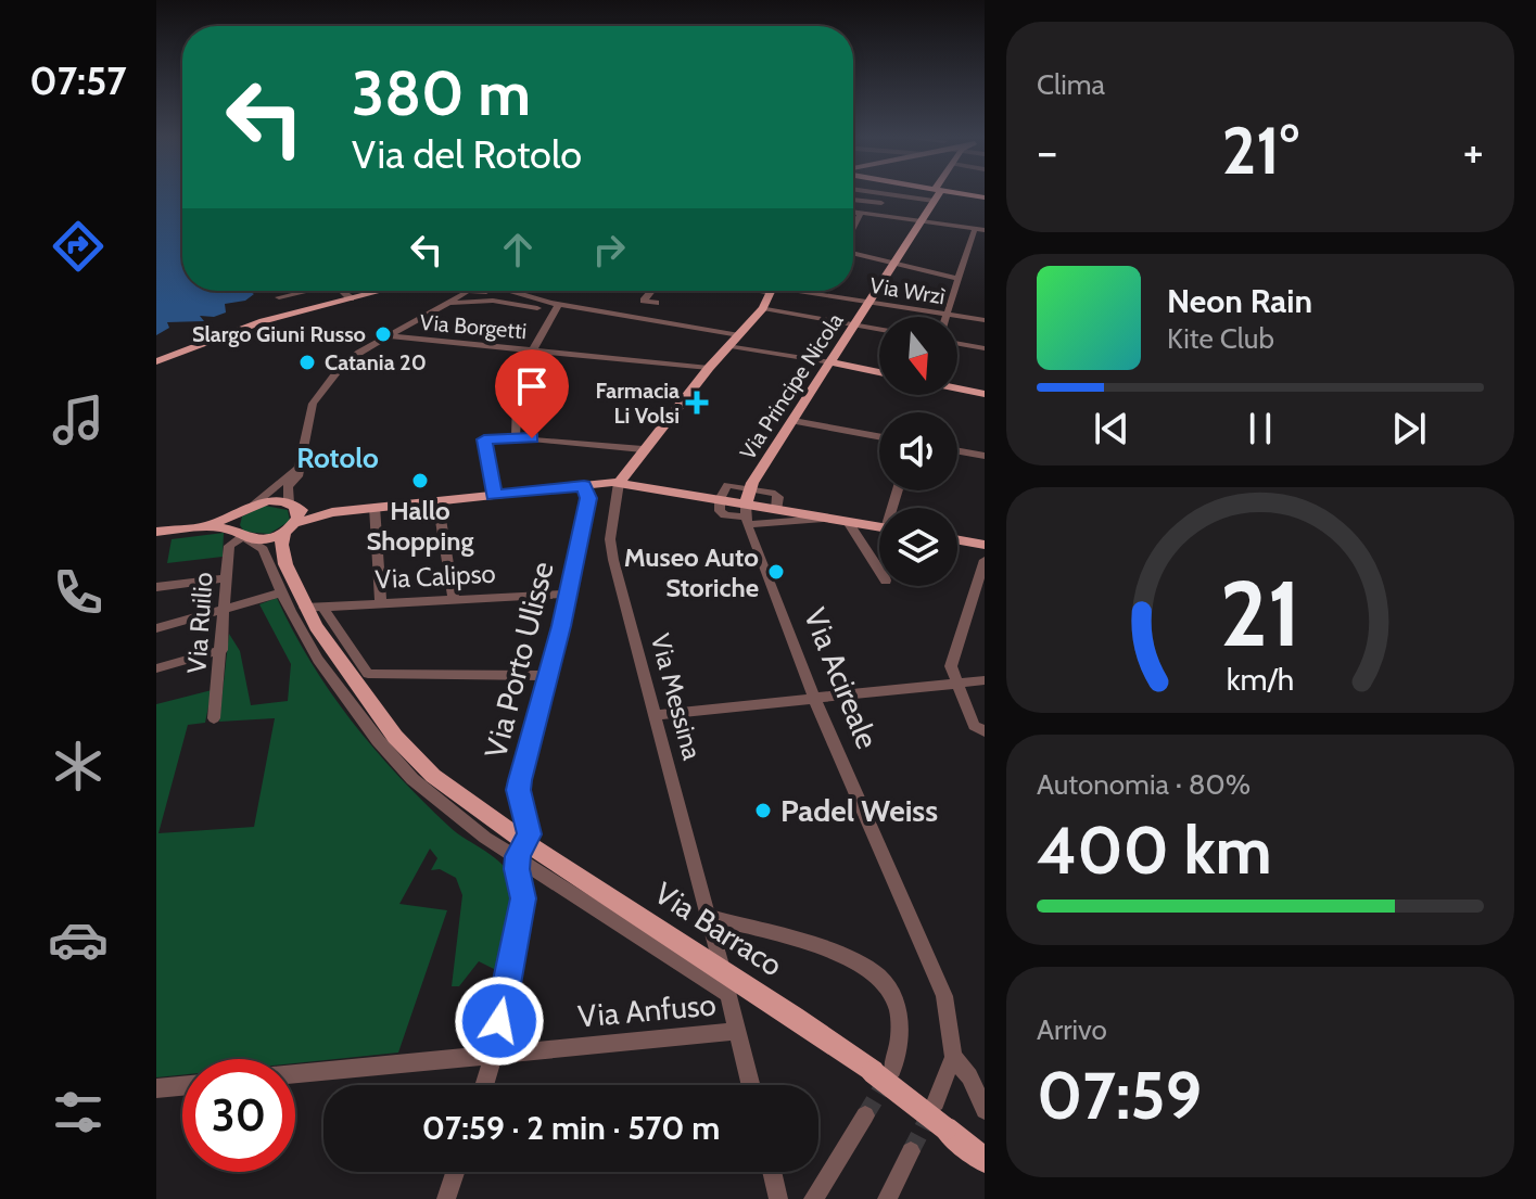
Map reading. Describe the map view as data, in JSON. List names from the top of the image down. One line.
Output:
{"streets":{"main road":["Via Principe Nicola","Via Messina","Via Barraco"],"street":["Via Wrzì","Via Borgetti","Via Calipso","Via Ruilio","Via Porto Ulisse","Via Acireale","Via Anfuso"]},"crossings":[["Via Wrzì","Via Principe Nicola"],["Via Borgetti","Via Messina"],["Via Calipso","Via Porto Ulisse"],["Via Porto Ulisse","Via Barraco"],["Via Porto Ulisse","Via Anfuso"],["Via Messina","Via Barraco"],["Via Barraco","Via Anfuso"]],"districts":["Rotolo"],"places":{"other":["Slargo Giuni Russo","Catania 20","Hallo Shopping","Museo Auto Storiche","Padel Weiss"],"health":["Farmacia Li Volsi"]},"north":"bottom","page":{"tabs":"07:57","tile":["Clima",["Autonomia · 80%","400 km"],["Arrivo","07:59"]],"turn":["380 m","Via del Rotolo"],"heat":["−","21°","+"],"song":["Neon Rain","Kite Club"],"limit":"30","trip":"07:59 · 2 min · 570 m","gauge":["21","km/h"]}}
